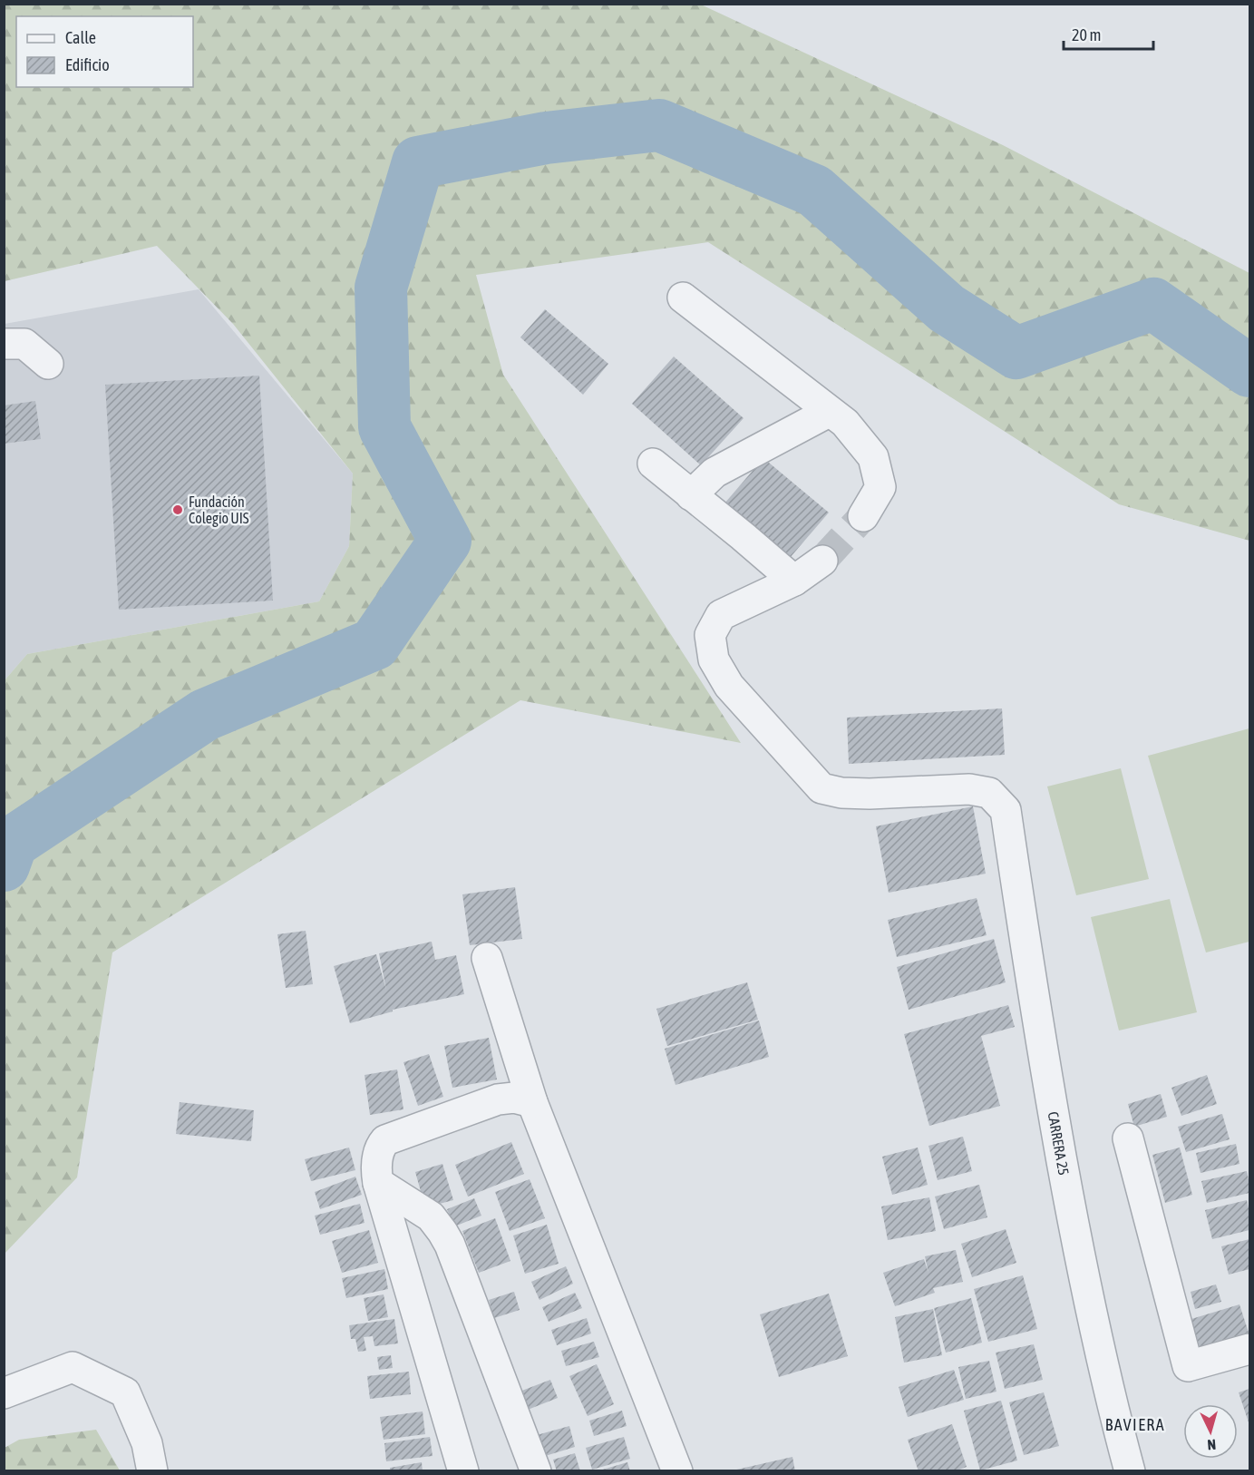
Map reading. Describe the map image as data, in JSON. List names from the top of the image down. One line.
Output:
{"streets":{"street":["CARRERA 25"]},"districts":["BAVIERA"],"places":["Fundación Colegio UIS"],"legend":["Calle","Edificio"],"scale_bar":"20 m","north":"bottom"}
